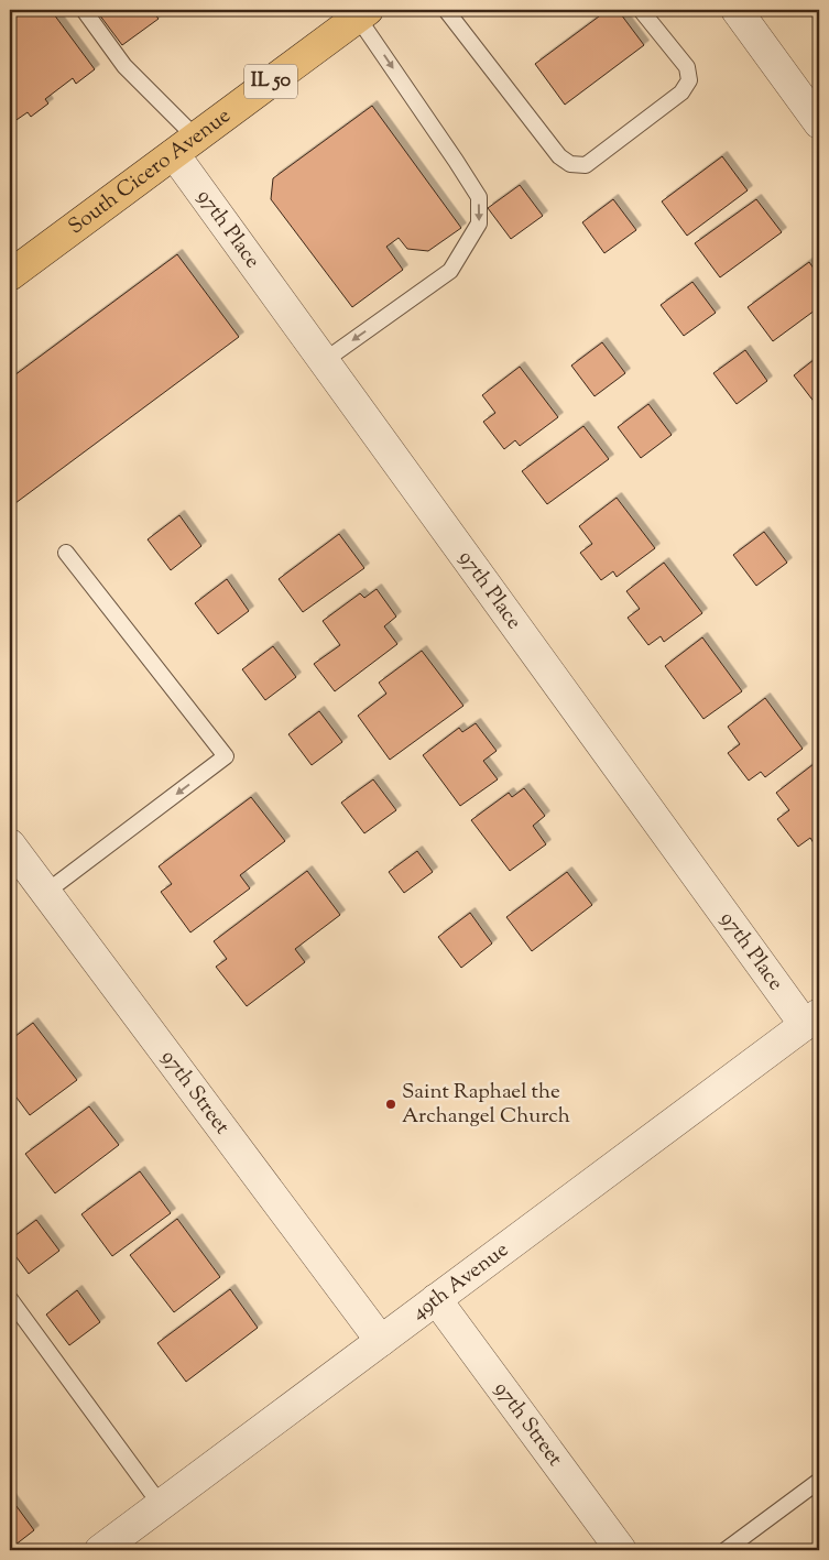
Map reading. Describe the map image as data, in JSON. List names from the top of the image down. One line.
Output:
{"streets":{"main road":["IL 50","South Cicero Avenue"],"street":["97th Place","97th Street","49th Avenue"]},"crossings":[["South Cicero Avenue","97th Place"],["97th Place","49th Avenue"],["97th Street","49th Avenue"]],"places":["Saint Raphael the Archangel Church"]}
